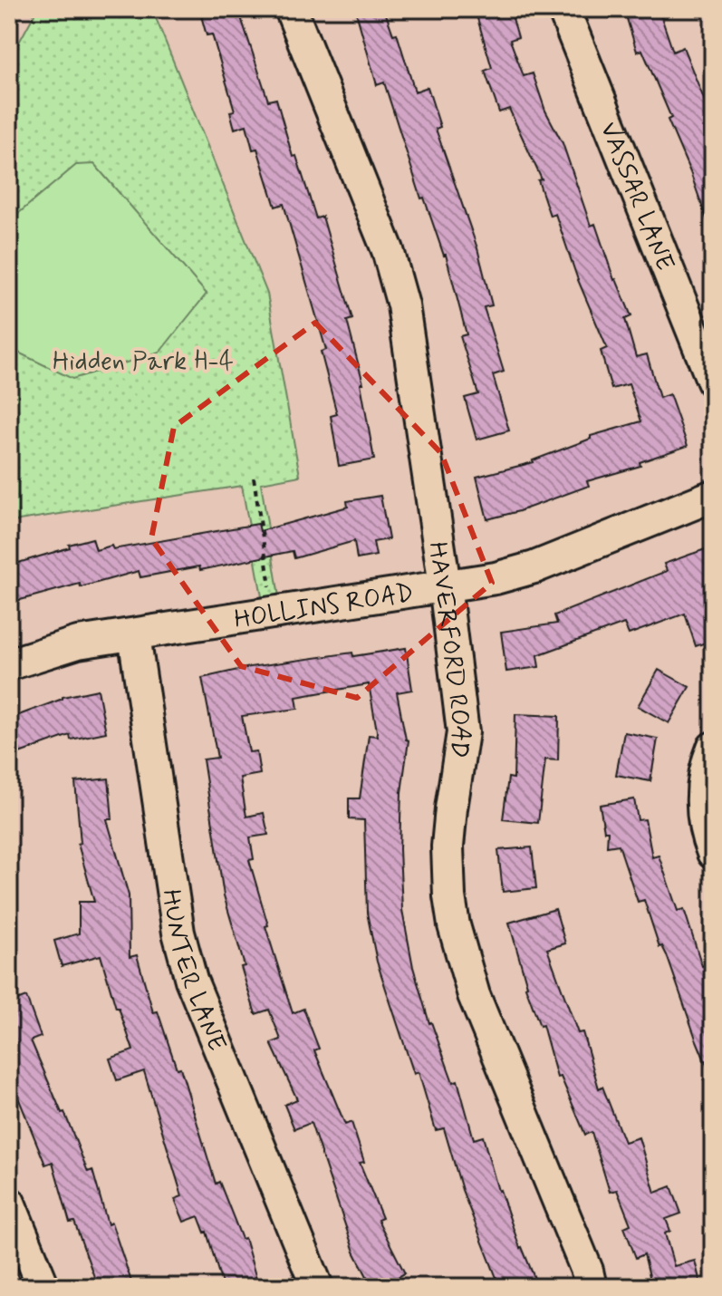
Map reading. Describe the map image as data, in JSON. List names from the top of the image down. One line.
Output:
{"streets":{"street":["VASSAR LANE","HOLLINS ROAD","HAVERFORD ROAD","HUNTER LANE"]},"crossings":[["HOLLINS ROAD","HAVERFORD ROAD"],["HOLLINS ROAD","HUNTER LANE"]],"parks":["Hidden Park H-4"]}
